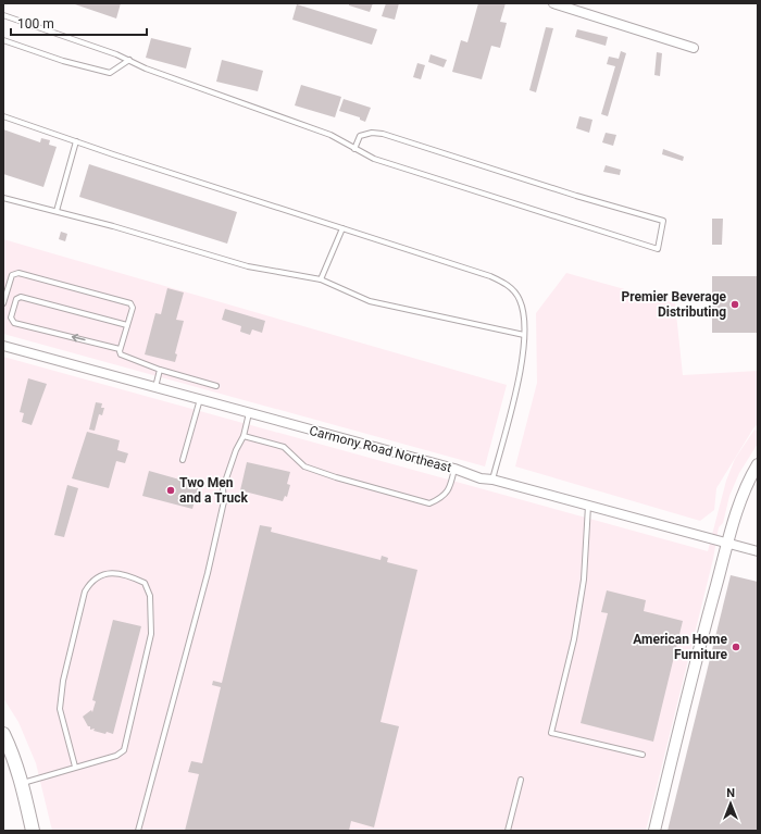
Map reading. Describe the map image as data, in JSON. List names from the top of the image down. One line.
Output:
{"streets":{"street":["Carmony Road Northeast"]},"places":["Premier Beverage Distributing","Two Men and a Truck","American Home Furniture"],"scale_bar":"100 m","north":"top"}
